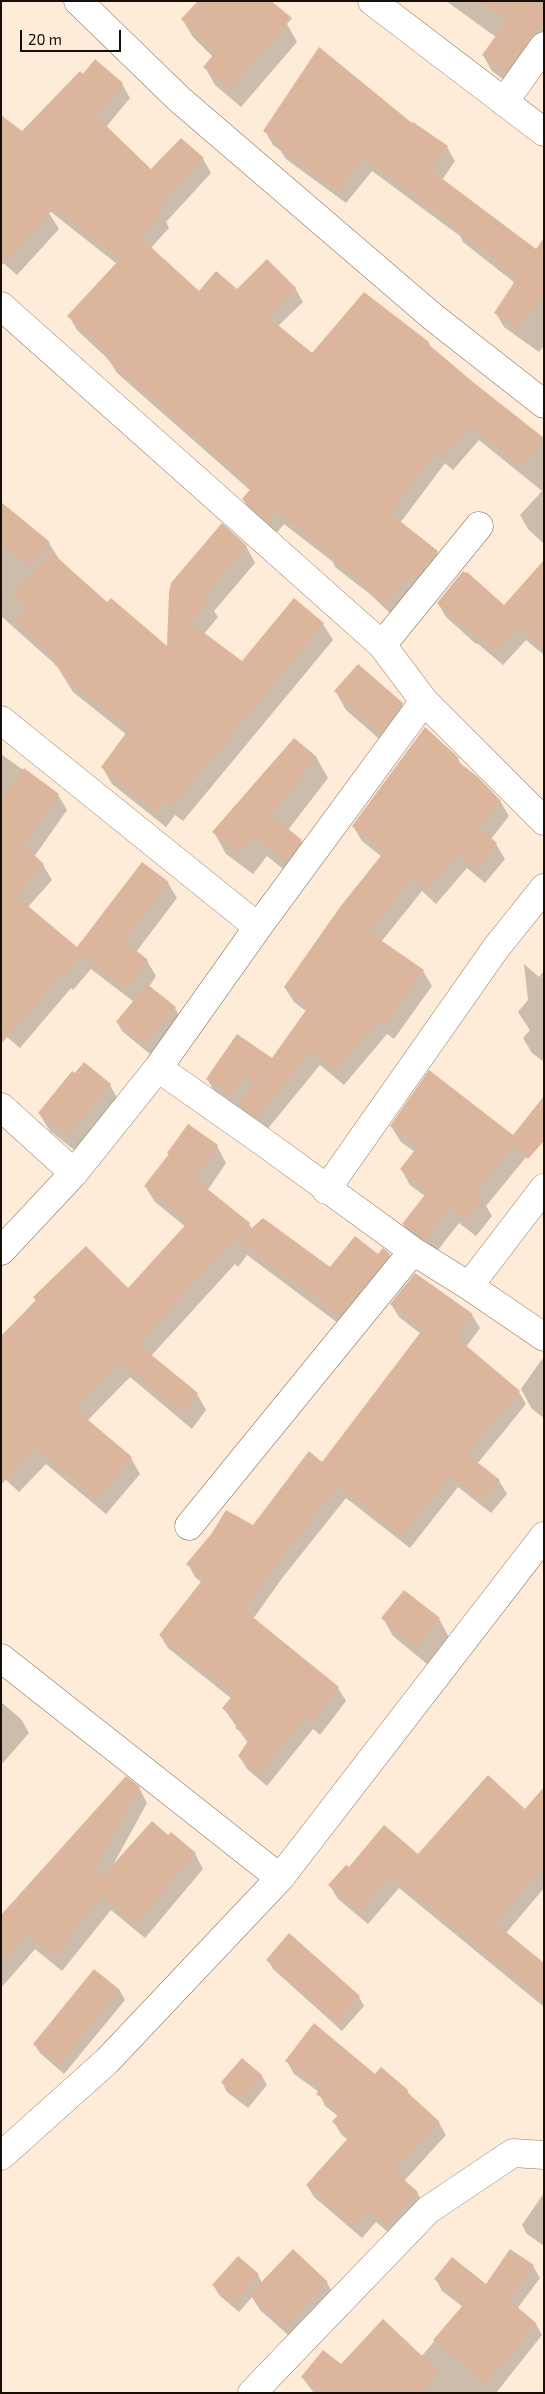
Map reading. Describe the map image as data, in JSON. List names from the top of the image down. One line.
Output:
{"scale_bar":"20 m"}
